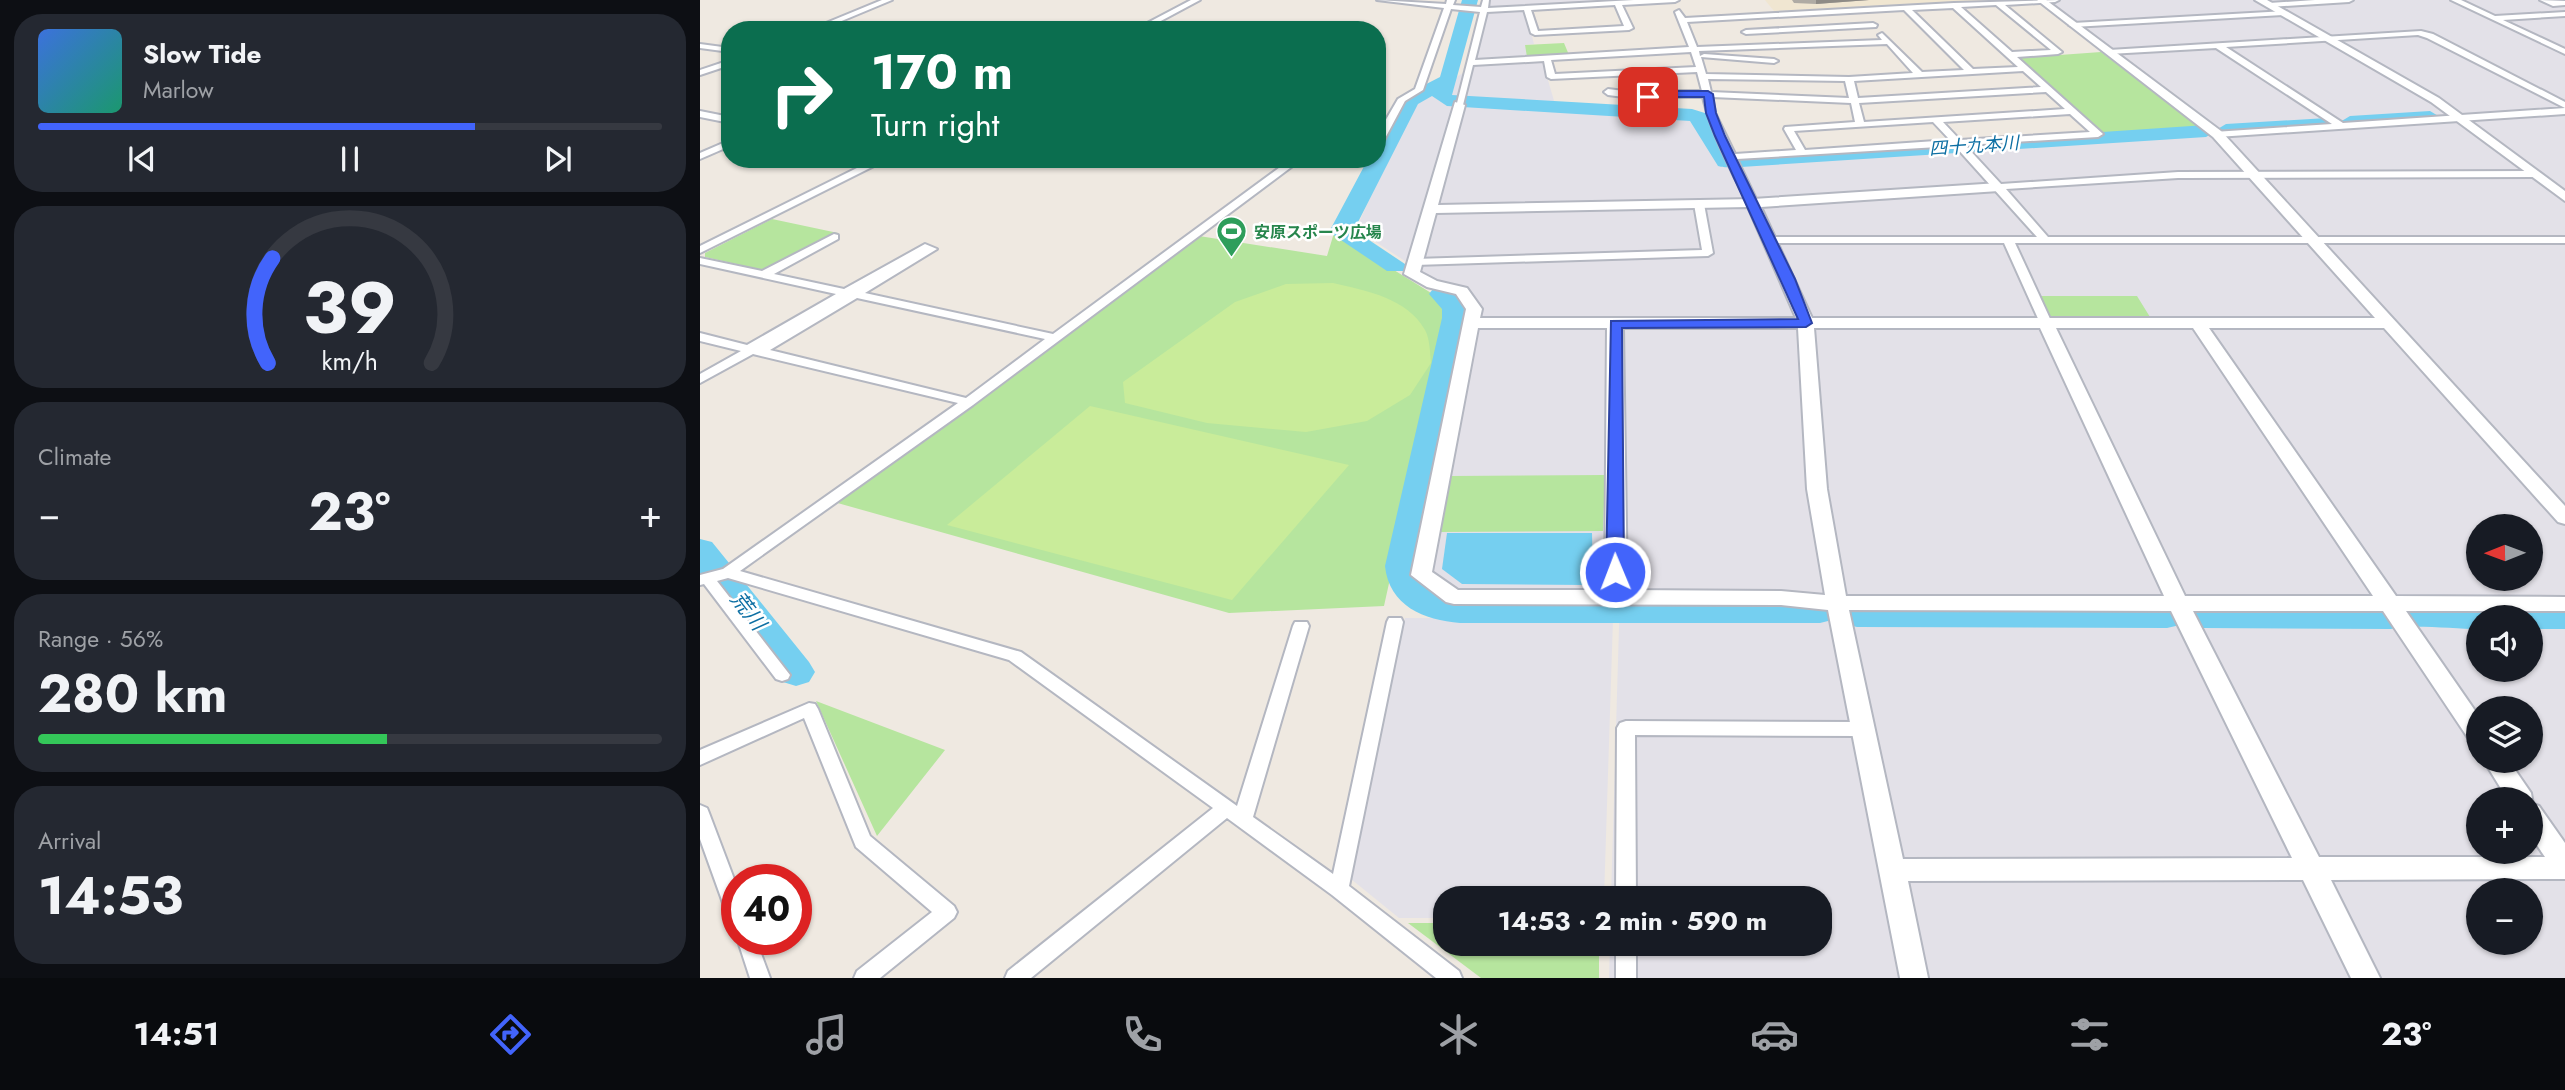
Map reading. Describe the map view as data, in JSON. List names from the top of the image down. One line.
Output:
{"water":["四十九本川","荒川"],"places":{"sports":["安原スポーツ広場"]},"north":"left","page":{"turn":["170 m","Turn right"],"song":["Slow Tide","Marlow"],"tile":["Climate",["Range · 56%","280 km"],["Arrival","14:53"]],"heat":["−","23°","+"],"map_buttons":["+","−"],"limit":"40","trip":"14:53 · 2 min · 590 m","tabs":["14:51","23°"],"gauge":["39","km/h"]}}
